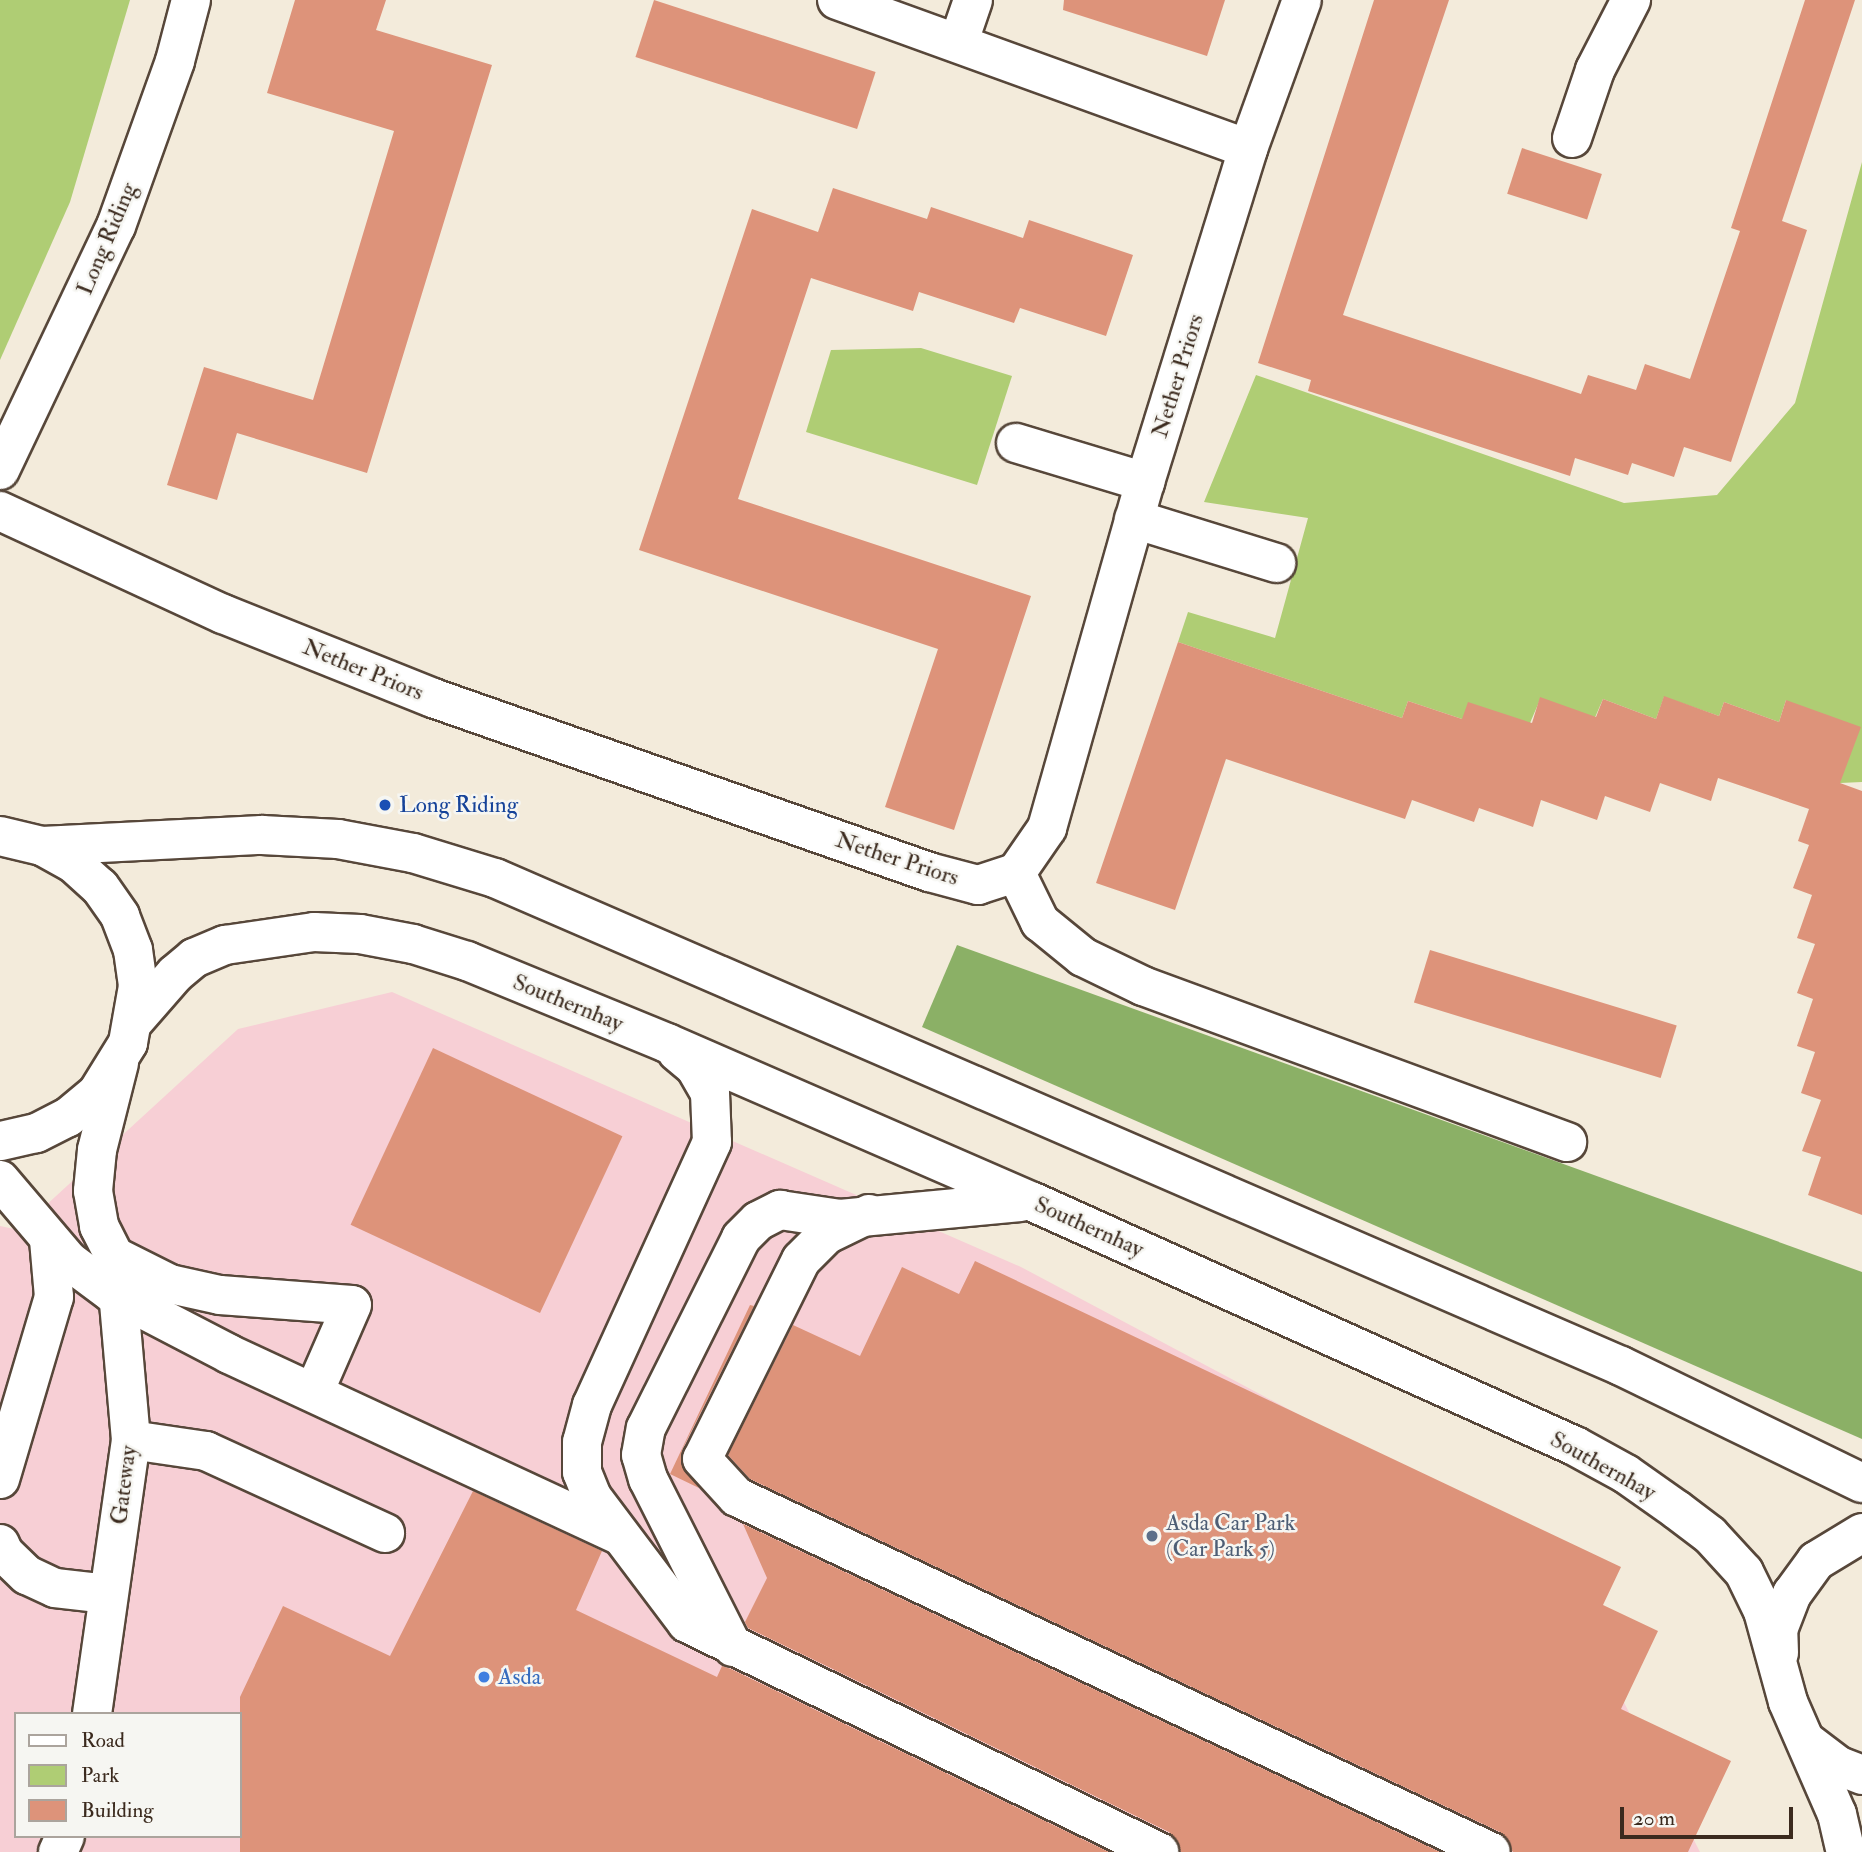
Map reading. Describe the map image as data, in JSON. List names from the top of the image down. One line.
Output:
{"streets":{"street":["Long Riding","Nether Priors","Southernhay","Gateway"]},"places":["Long Riding","Asda Car Park (Car Park 5)","Asda"],"legend":["Road","Park","Building"],"scale_bar":"20 m"}
